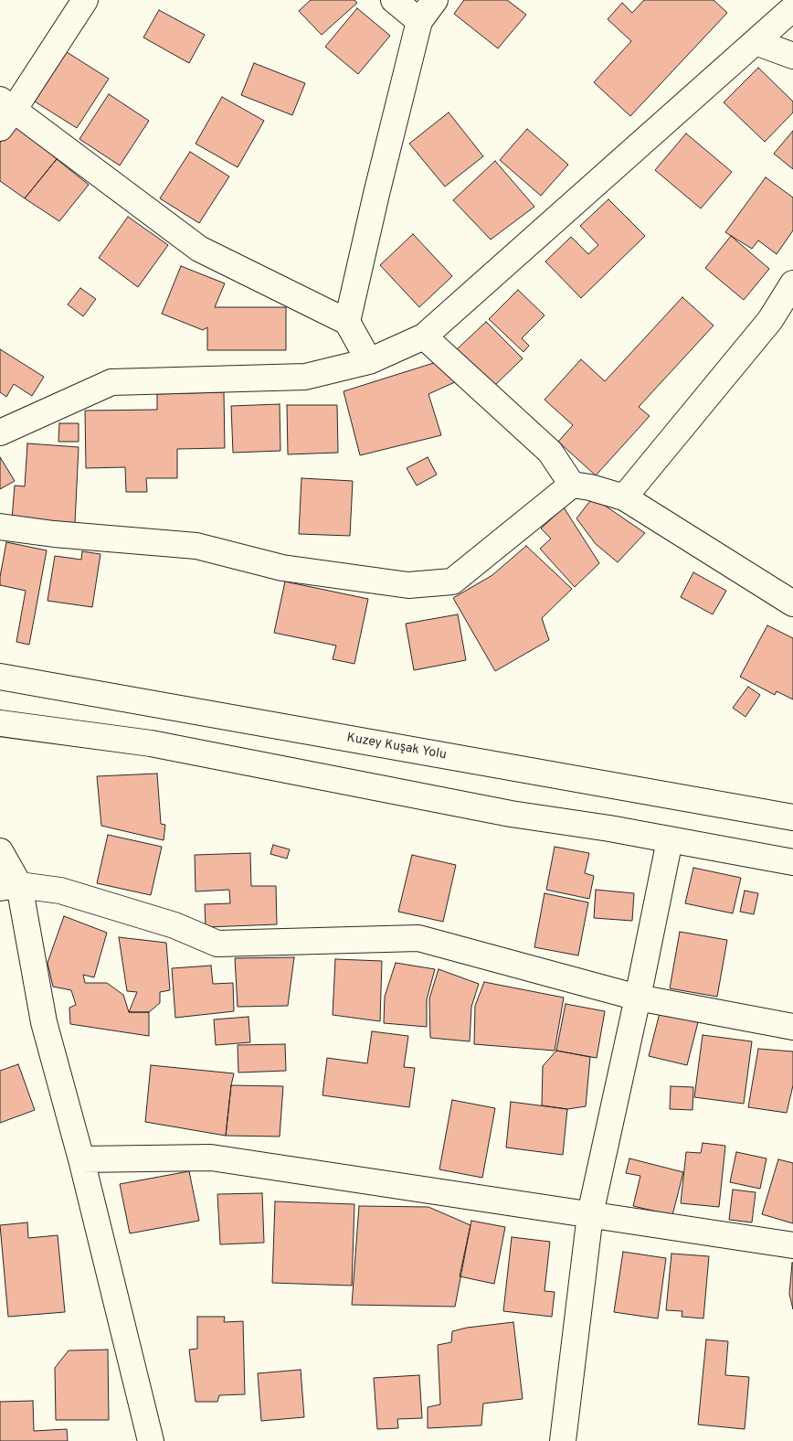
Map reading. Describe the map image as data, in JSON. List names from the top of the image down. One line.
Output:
{"streets":{"street":["Kuzey Kuşak Yolu"]}}
